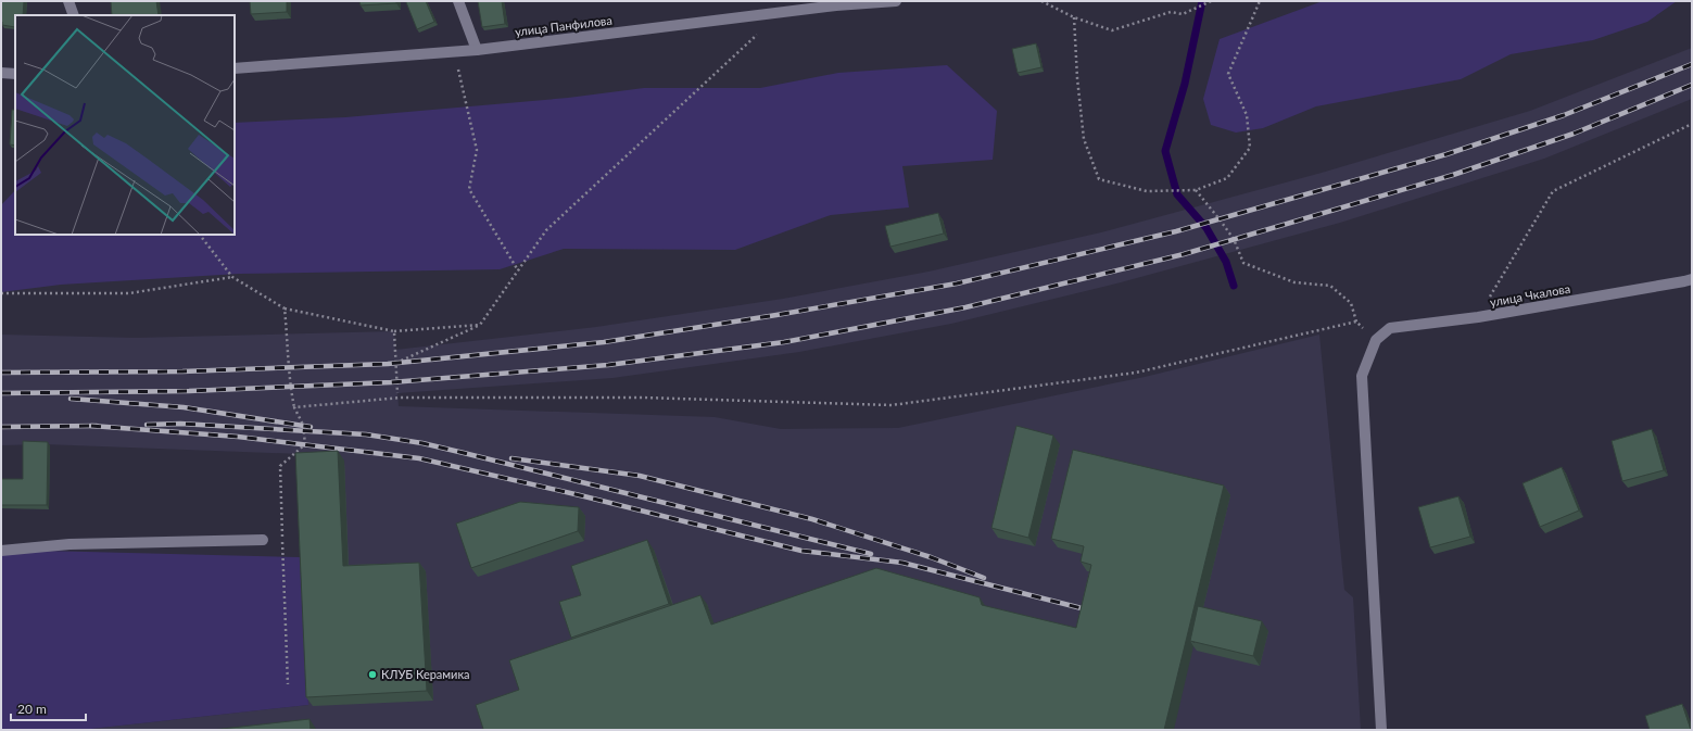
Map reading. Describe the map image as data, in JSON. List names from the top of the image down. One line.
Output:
{"streets":{"street":["улица Панфилова","улица Чкалова"]},"places":["КЛУБ Керамика"],"scale_bar":"20 m"}
